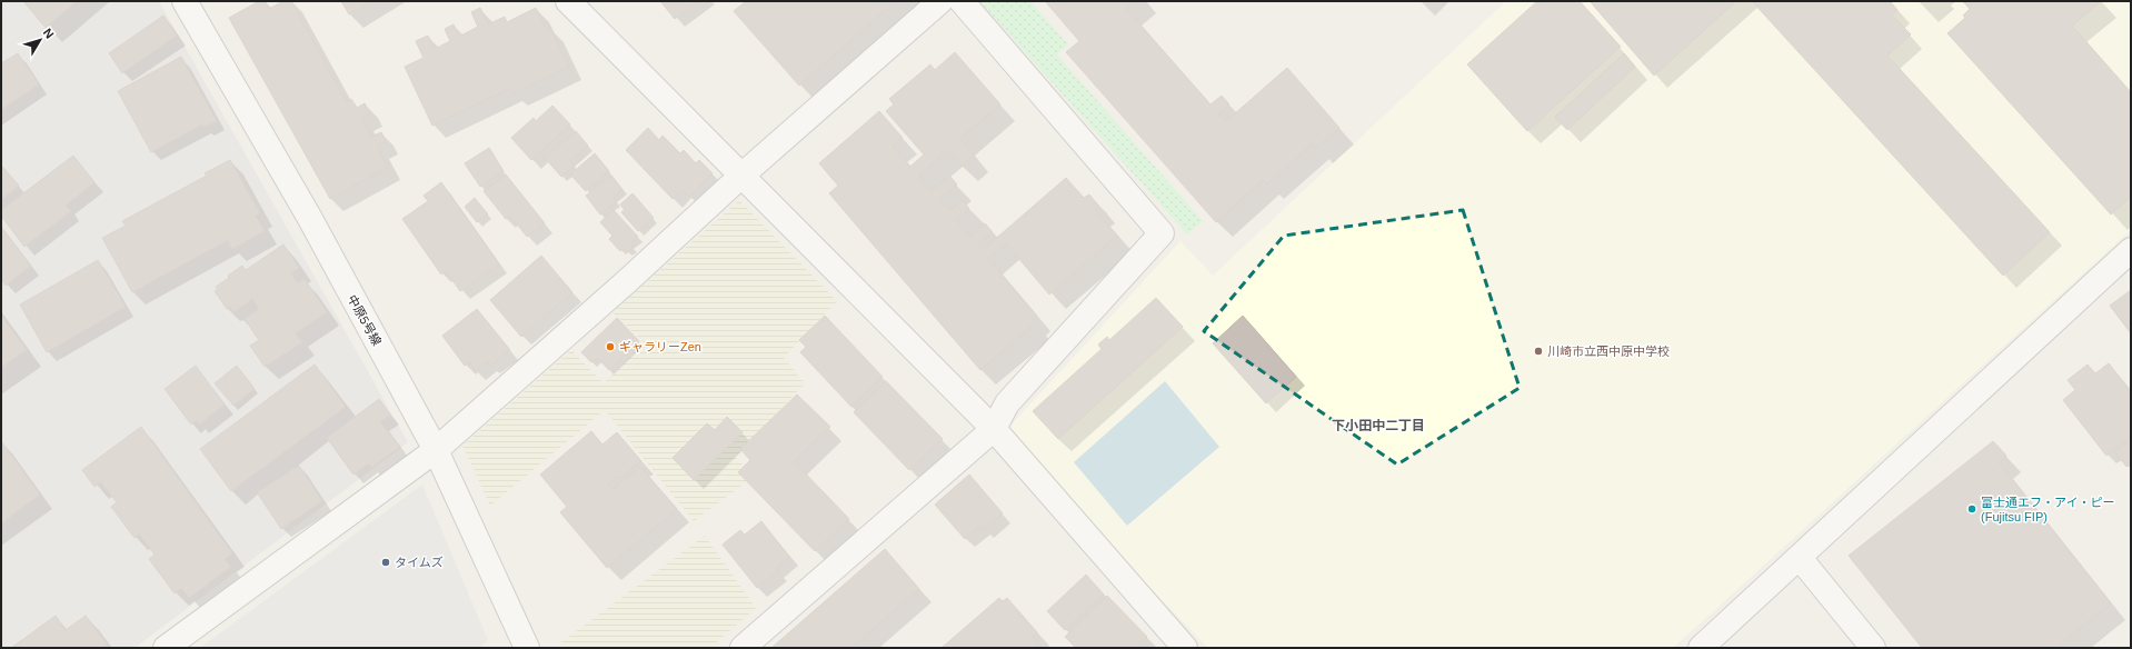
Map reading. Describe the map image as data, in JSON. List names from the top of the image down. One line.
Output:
{"streets":{"street":["中原5号線"]},"districts":["下小田中二丁目"],"places":["ギャラリーZen","川崎市立西中原中学校","富士通エフ・アイ・ピー (Fujitsu FIP)","タイムズ"],"north":"top right"}
